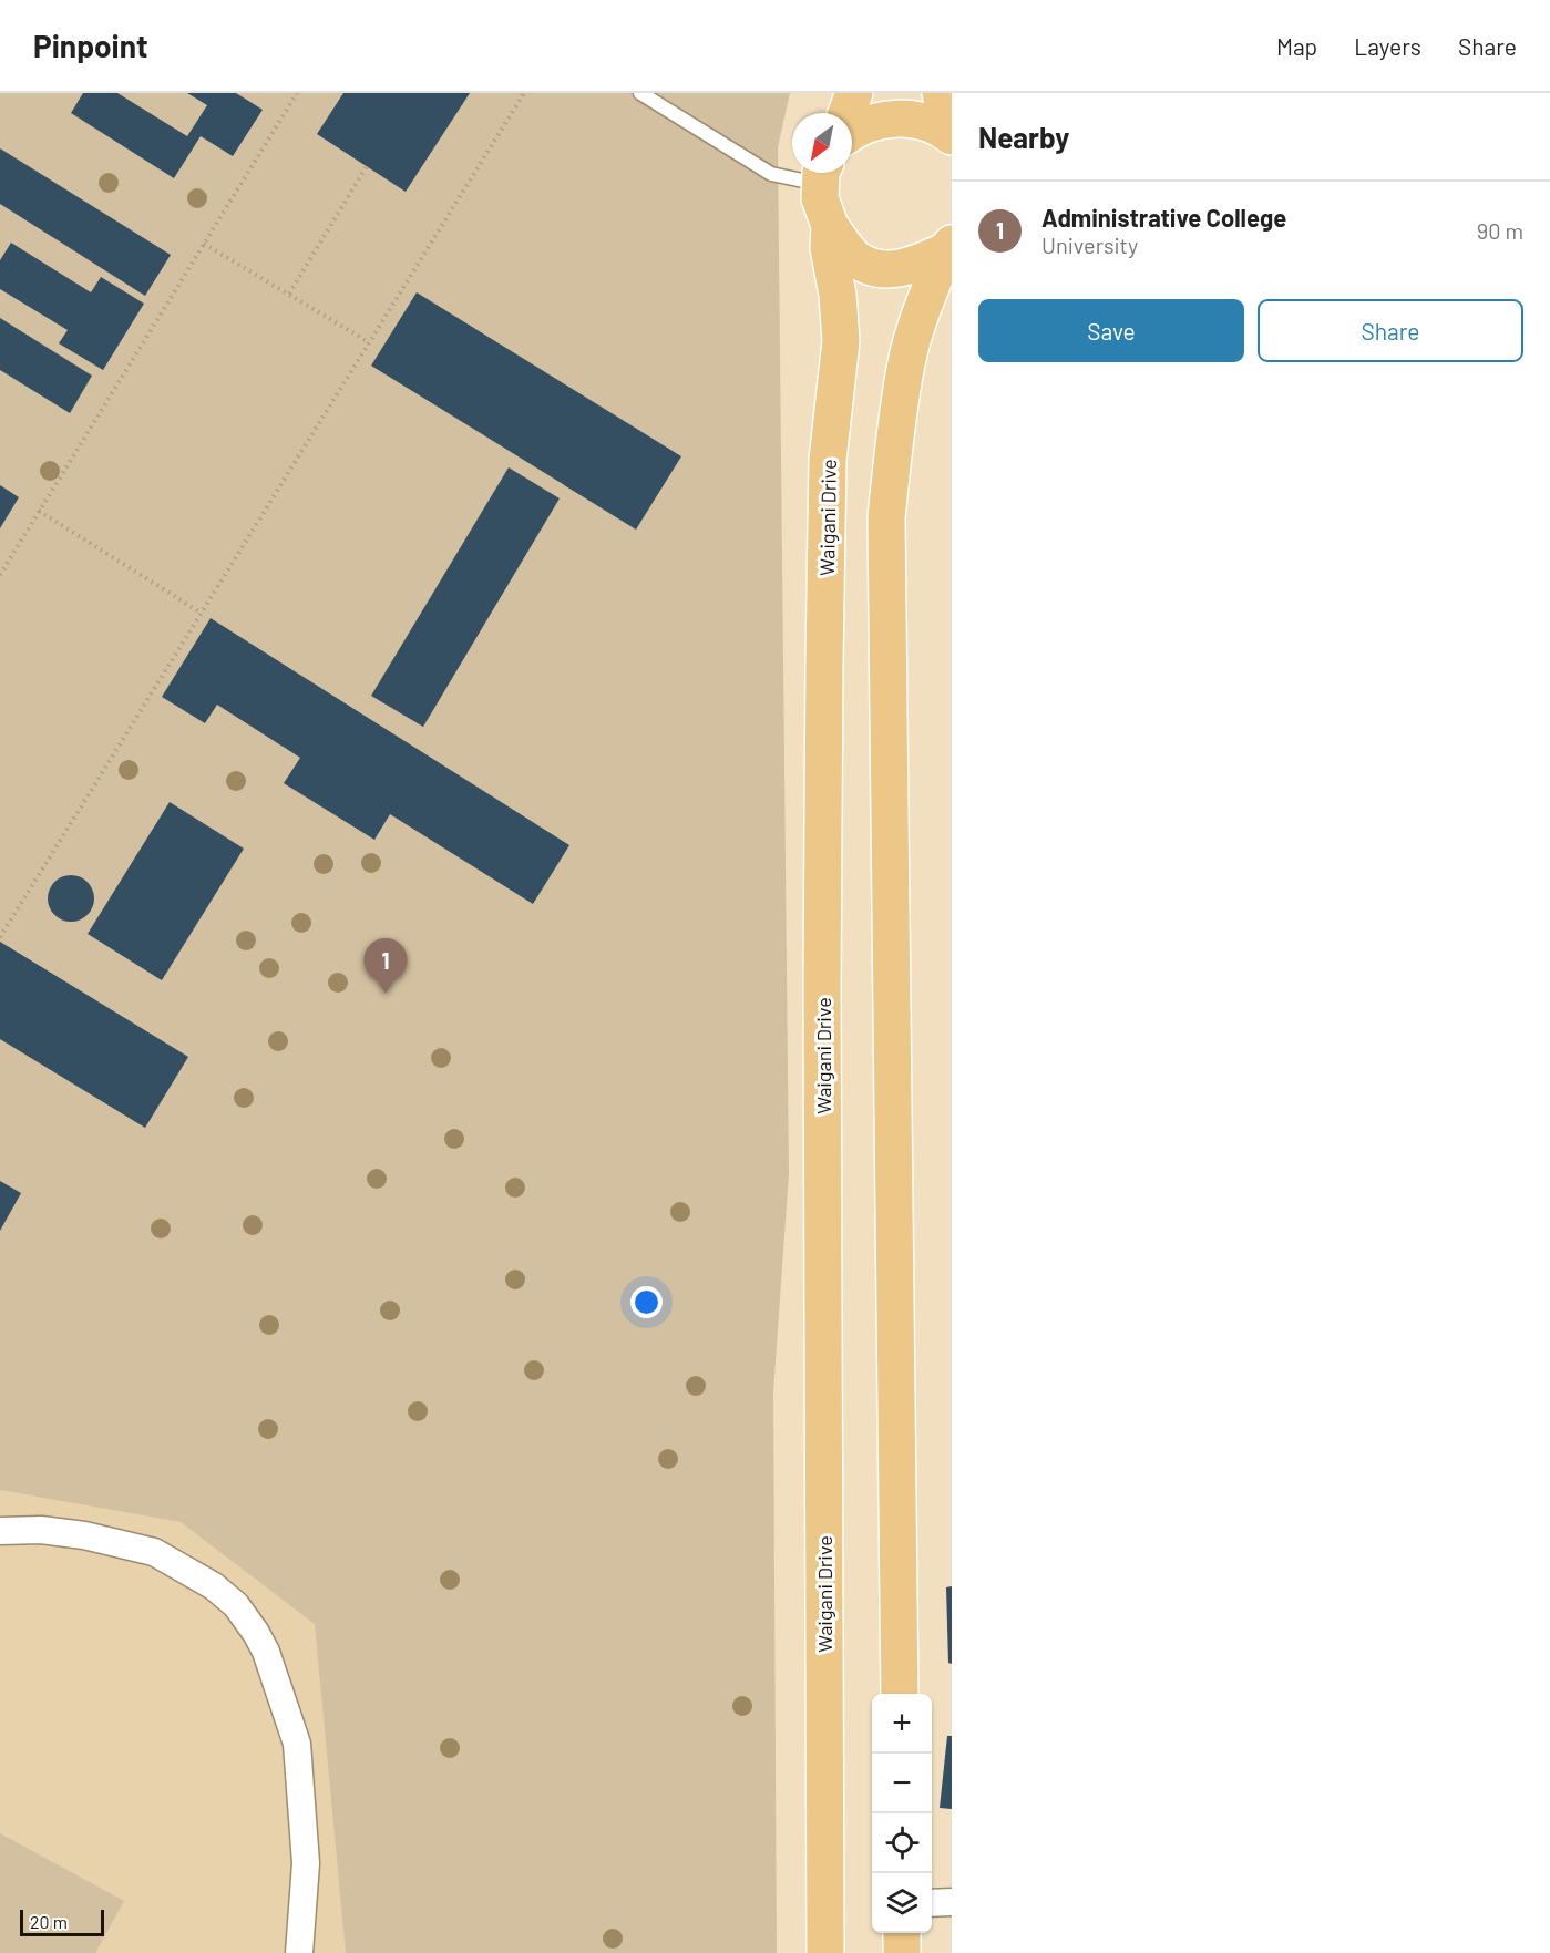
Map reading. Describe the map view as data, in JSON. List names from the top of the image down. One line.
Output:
{"streets":{"highway":["Waigani Drive"]},"scale_bar":"20 m","north":"bottom left","page":{"header":"Pinpoint","nav":["Map","Layers","Share"],"heading":"Nearby","list":[{"mark":"1","name":"Administrative College","note":"University","value":"90 m"}],"buttons":["Save","Share"],"pins":"1","map_buttons":["+","−"],"scale":"20 m"}}
